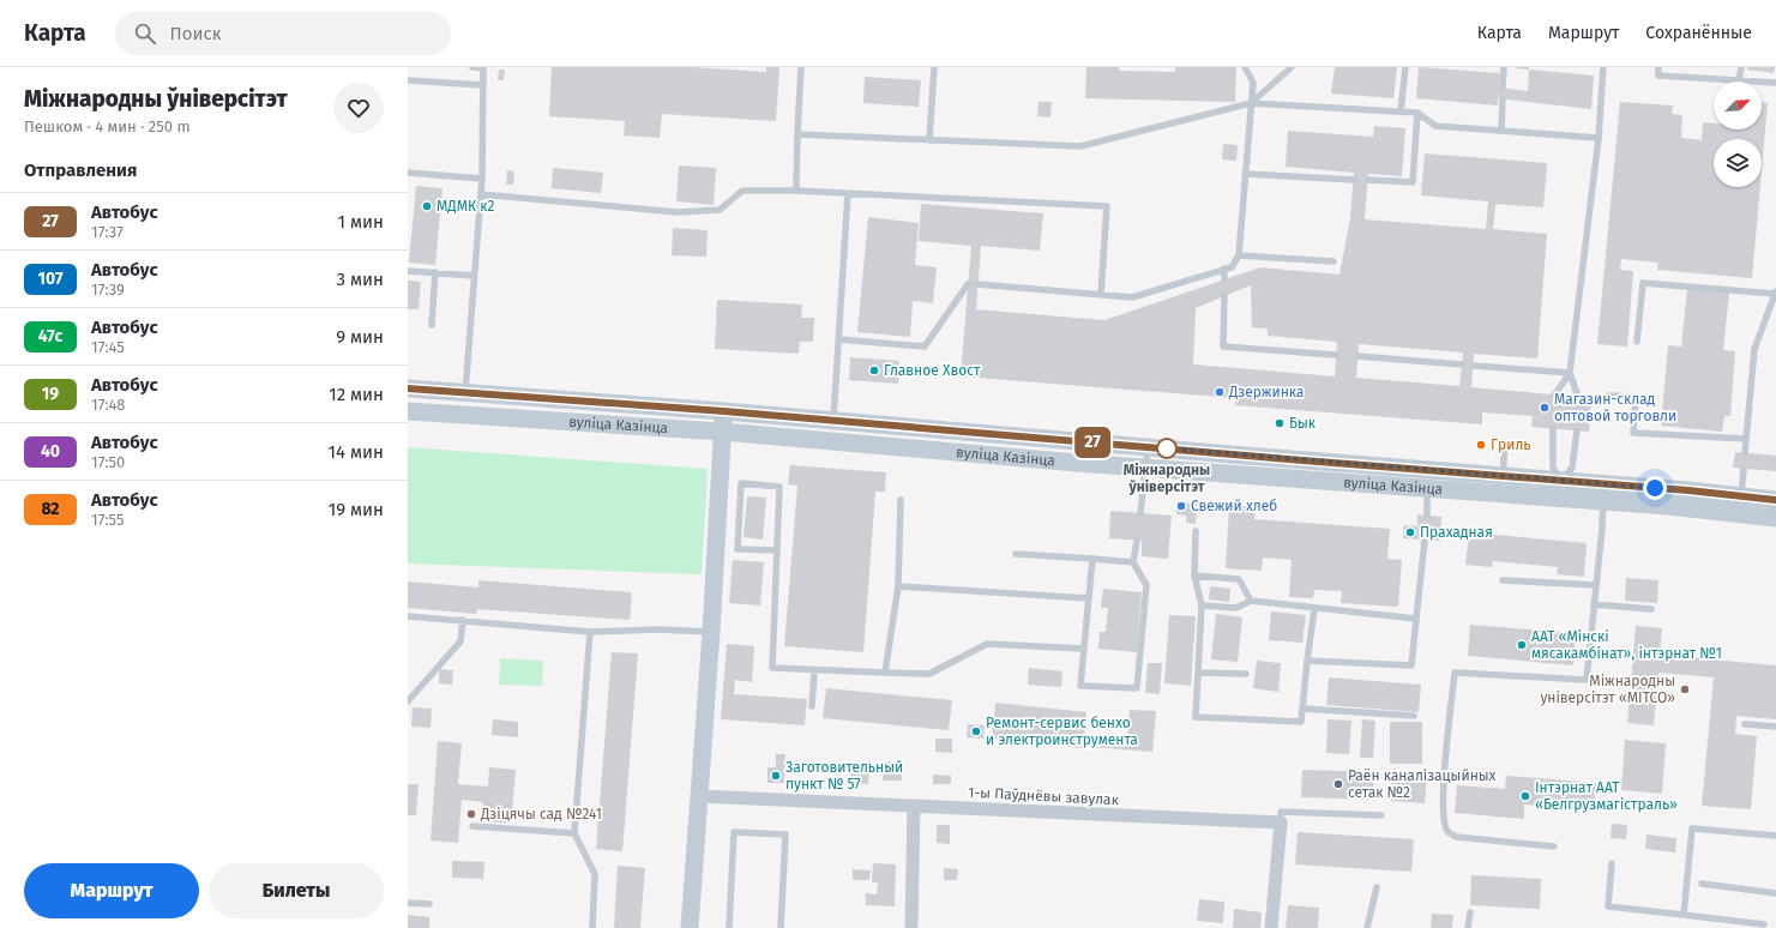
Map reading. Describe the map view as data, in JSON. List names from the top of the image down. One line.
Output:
{"streets":{"main road":["вуліца Казінца"],"street":["1-ы Паўднёвы завулак"]},"places":["МДМК к2","Главное Хвост","Дзержинка","Магазин-склад оптовой торговли","Бык","Гриль","Міжнародны ўніверсітэт","Свежий хлеб","Прахадная","ААТ «Мінскі мясакамбінат», інтэрнат №1","Міжнародны універсітэт «МІТСО»","Ремонт-сервис бенхо и электроинструмента","Заготовительный пункт № 57","Раён каналізацыйных сетак №2","Інтэрнат ААТ «Белгрузмагістраль»","Дзіцячы сад №241"],"lines":["bus line 27"],"north":"top right","page":{"header":"Карта","search":"Поиск","nav":["Карта","Маршрут","Сохранённые"],"heading":[["Міжнародны ўніверсітэт","Пешком · 4 мин · 250 m"],"Отправления"],"on_map":"27","list":[{"mark":"27","name":"Автобус","note":"17:37","value":"1 мин"},{"mark":"107","name":"Автобус","note":"17:39","value":"3 мин"},{"mark":"47с","name":"Автобус","note":"17:45","value":"9 мин"},{"mark":"19","name":"Автобус","note":"17:48","value":"12 мин"},{"mark":"40","name":"Автобус","note":"17:50","value":"14 мин"},{"mark":"82","name":"Автобус","note":"17:55","value":"19 мин"}],"buttons":["Маршрут","Билеты"]}}
